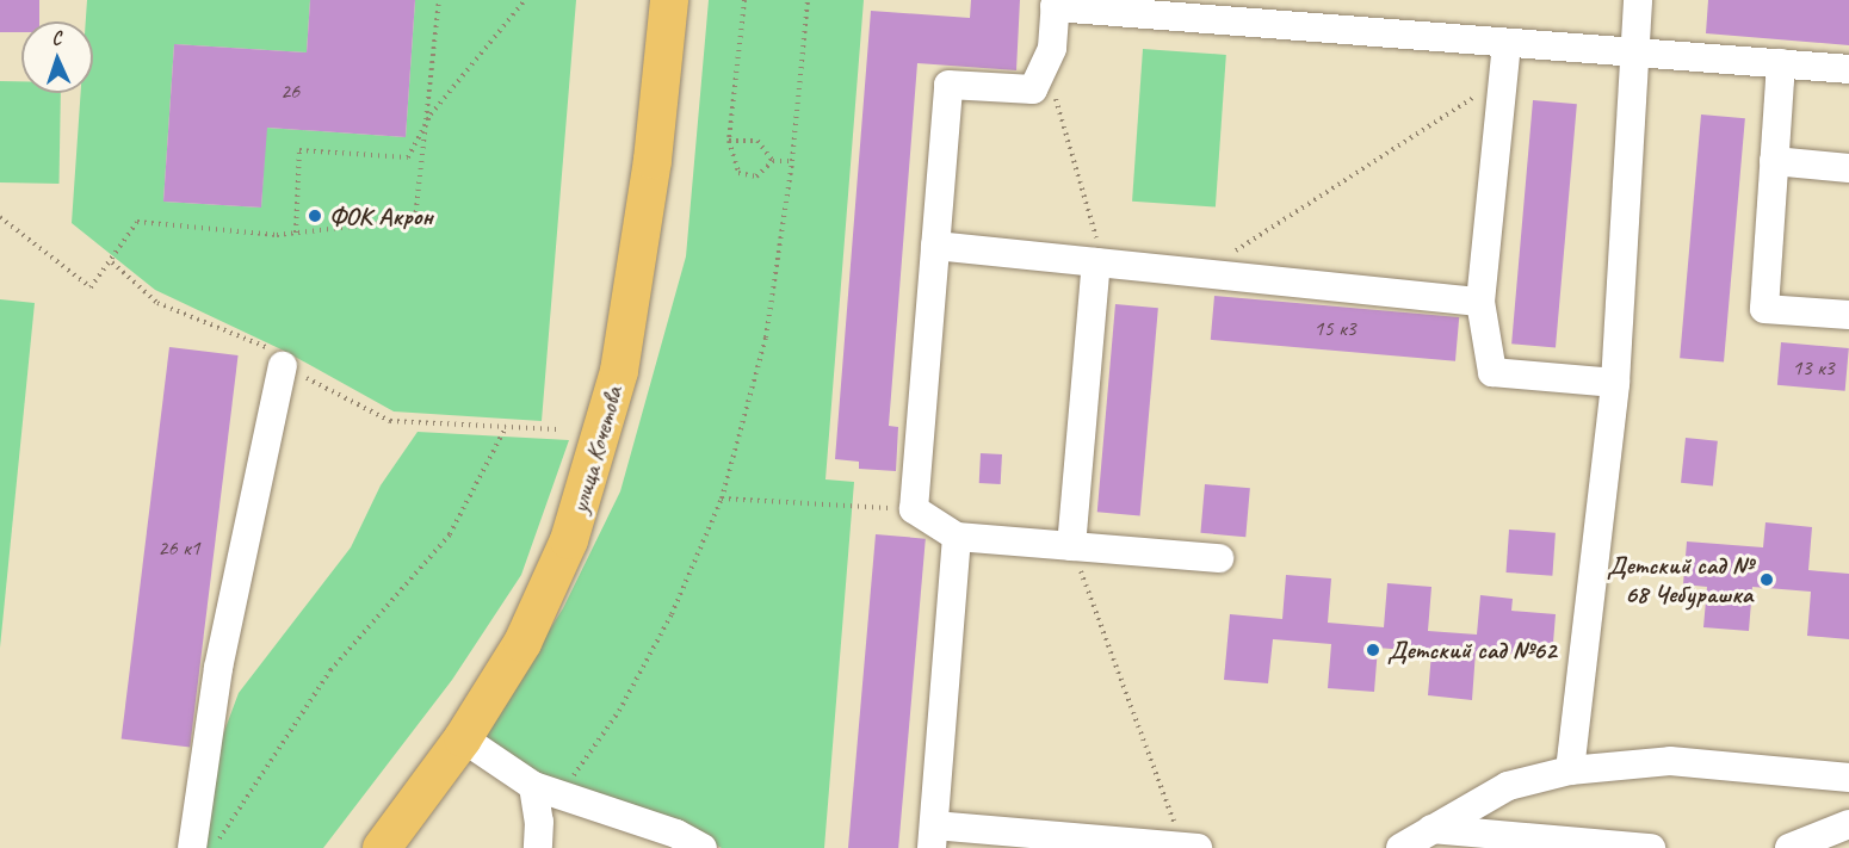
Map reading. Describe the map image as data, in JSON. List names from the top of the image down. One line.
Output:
{"streets":{"main road":["улица Кочетова"]},"places":["ФОК Акрон","Детский сад № 68 Чебурашка","Детский сад №62"],"house_numbers":["26","15 к3","13 к3","26 к1"],"north":"top"}
